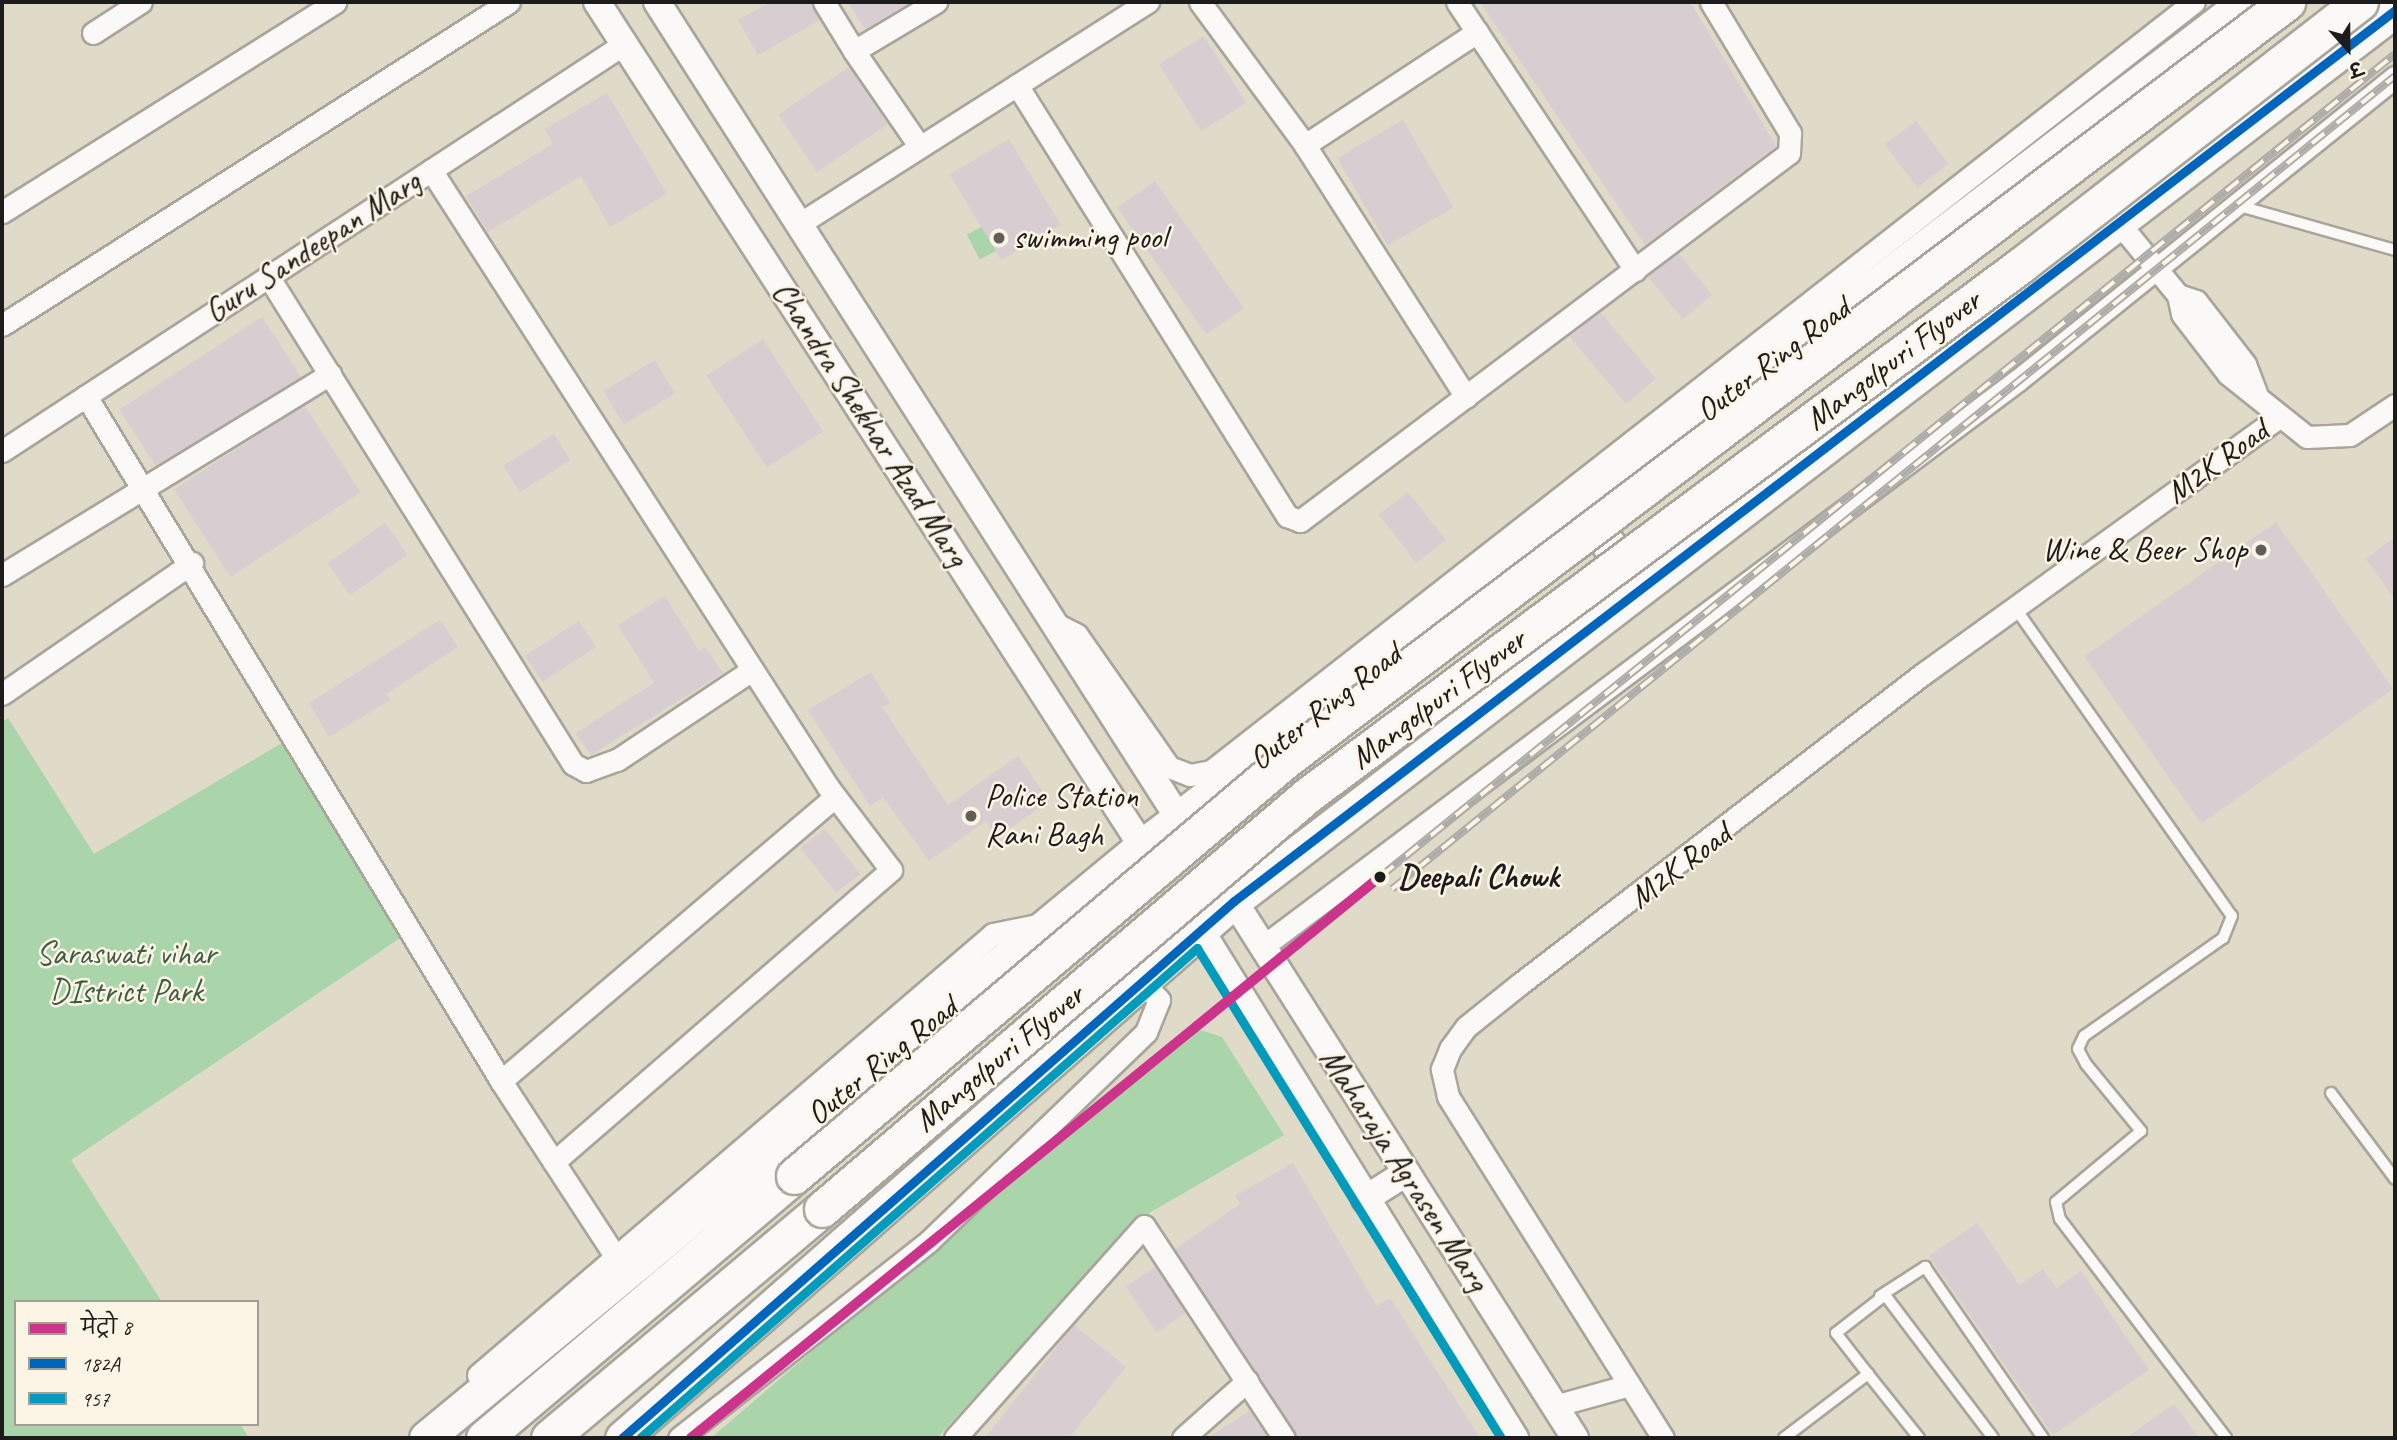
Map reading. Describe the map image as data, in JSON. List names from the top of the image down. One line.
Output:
{"streets":{"highway":["Mangolpuri Flyover"],"main road":["Outer Ring Road"],"street":["Guru Sandeepan Marg","Chandra Shekhar Azad Marg","M2K Road","Maharaja Agrasen Marg"]},"crossings":[["Guru Sandeepan Marg","Chandra Shekhar Azad Marg"],["Outer Ring Road","Chandra Shekhar Azad Marg"]],"parks":["Saraswati vihar DIstrict Park"],"places":["swimming pool","Wine & Beer Shop","Police Station Rani Bagh","Deepali Chowk"],"lines":["transit line 182A","metro line 8","transit line 957"],"legend":["मेट्रो 8","182A","957"],"north":"bottom"}
